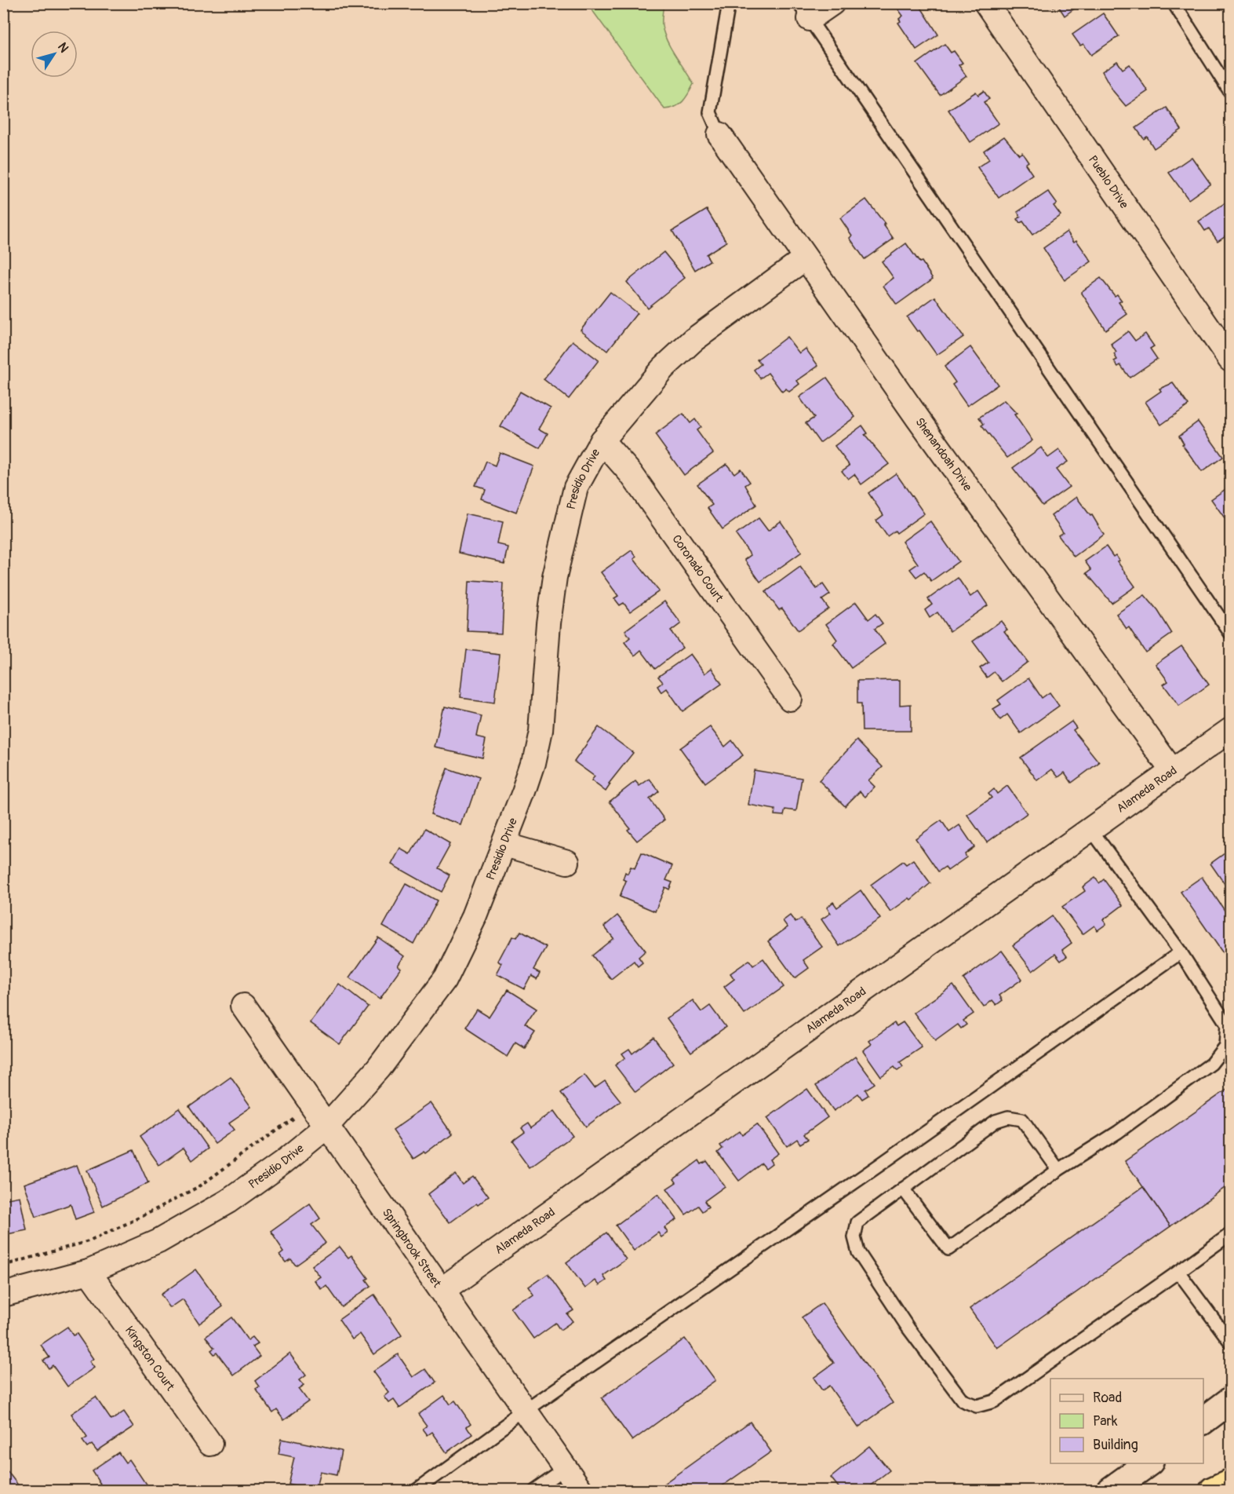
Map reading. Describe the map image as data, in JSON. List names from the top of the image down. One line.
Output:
{"streets":{"street":["Pueblo Drive","Shenandoah Drive","Presidio Drive","Coronado Court","Alameda Road","Springbrook Street","Kingston Court"]},"crossings":[["Shenandoah Drive","Presidio Drive"],["Shenandoah Drive","Alameda Road"],["Presidio Drive","Coronado Court"],["Presidio Drive","Springbrook Street"],["Presidio Drive","Kingston Court"],["Alameda Road","Springbrook Street"]],"legend":["Road","Park","Building"],"north":"top right"}
